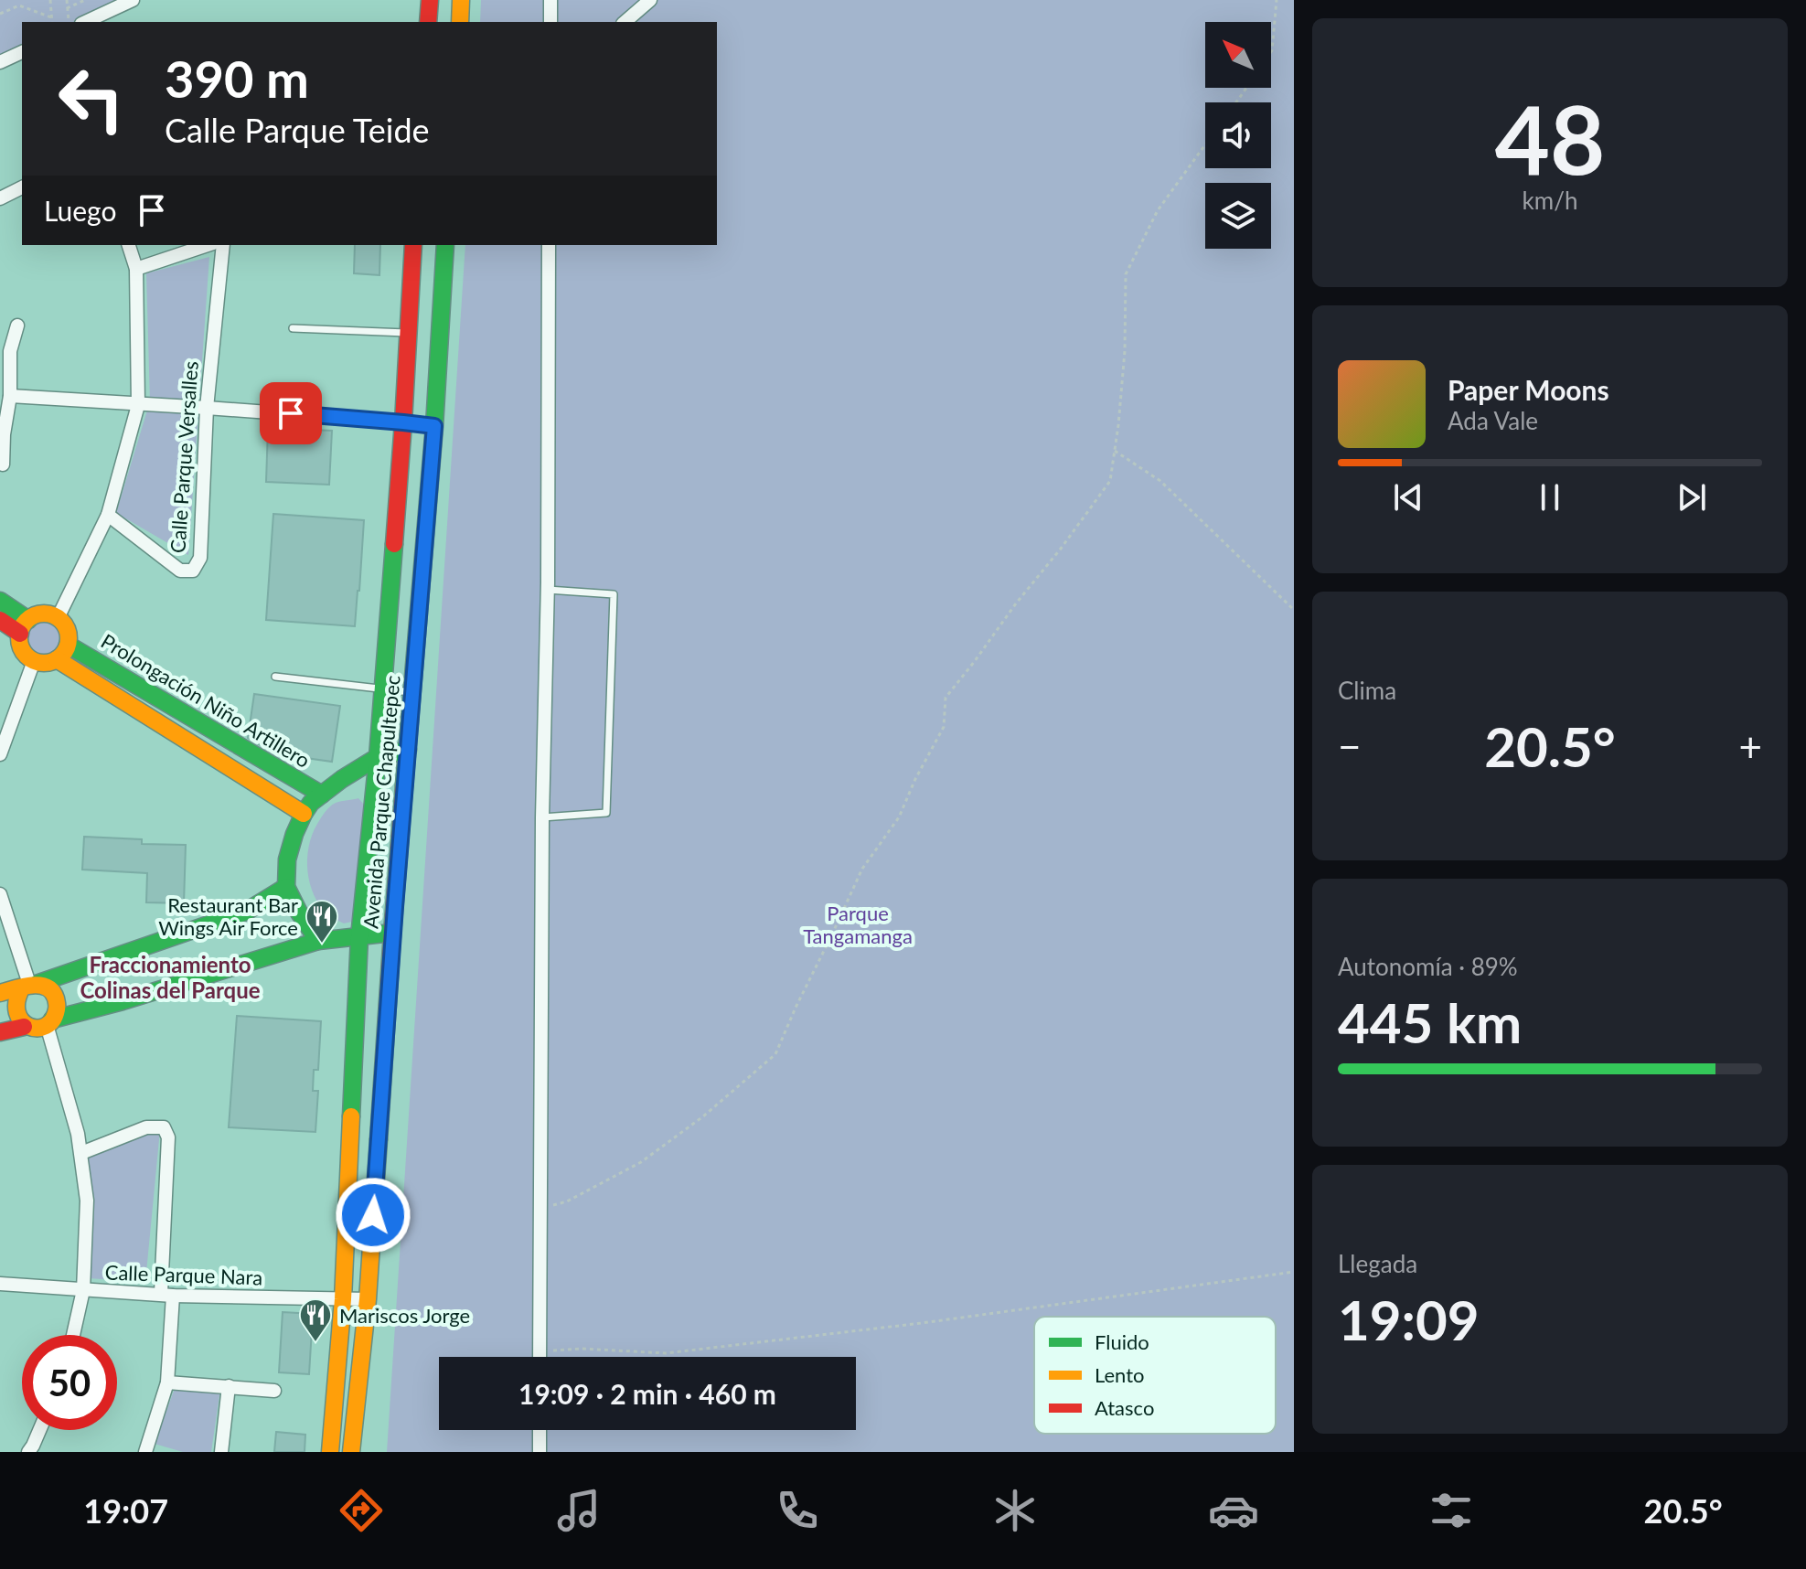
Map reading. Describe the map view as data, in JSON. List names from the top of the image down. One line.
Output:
{"streets":{"main road":["Prolongación Niño Artillero","Avenida Parque Chapultepec"],"street":["Calle Parque Versalles","Calle Parque Nara"]},"crossings":[["Avenida Parque Chapultepec","Calle Parque Nara"]],"districts":["Fraccionamiento Colinas del Parque"],"parks":["Parque Tangamanga"],"places":{"restaurant":["Restaurant Bar Wings Air Force","Mariscos Jorge"]},"legend":["Fluido","Lento","Atasco"],"north":"top left","page":{"tile":[["48","km/h"],"Clima",["Autonomía · 89%","445 km"],["Llegada","19:09"]],"turn":["390 m","Calle Parque Teide"],"then":"Luego","song":["Paper Moons","Ada Vale"],"heat":["−","20.5°","+"],"limit":"50","trip":"19:09 · 2 min · 460 m","tabs":["19:07","20.5°"]}}
